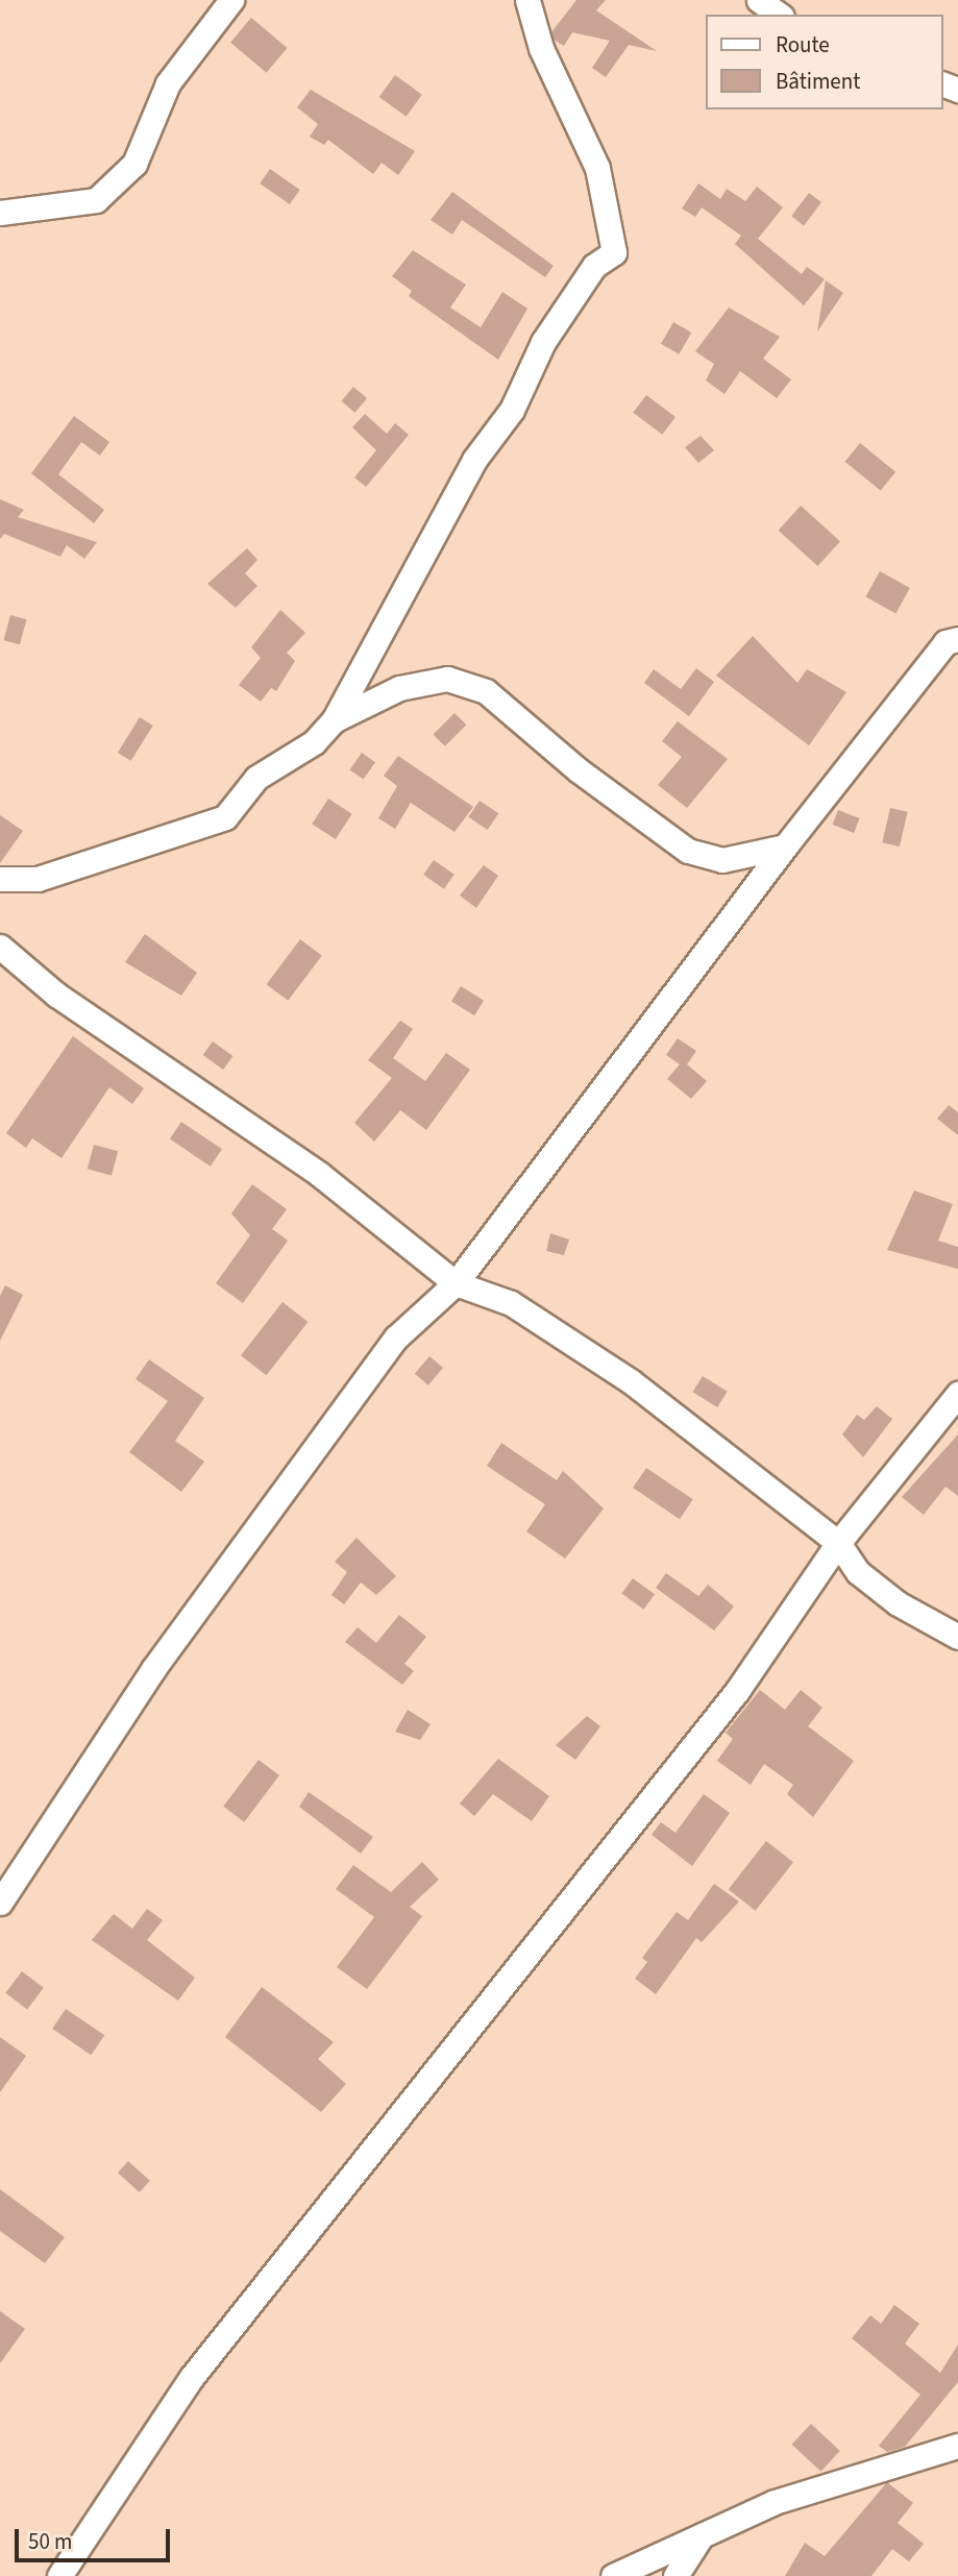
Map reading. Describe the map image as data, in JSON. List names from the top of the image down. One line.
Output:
{"legend":["Route","Bâtiment"],"scale_bar":"50 m"}
